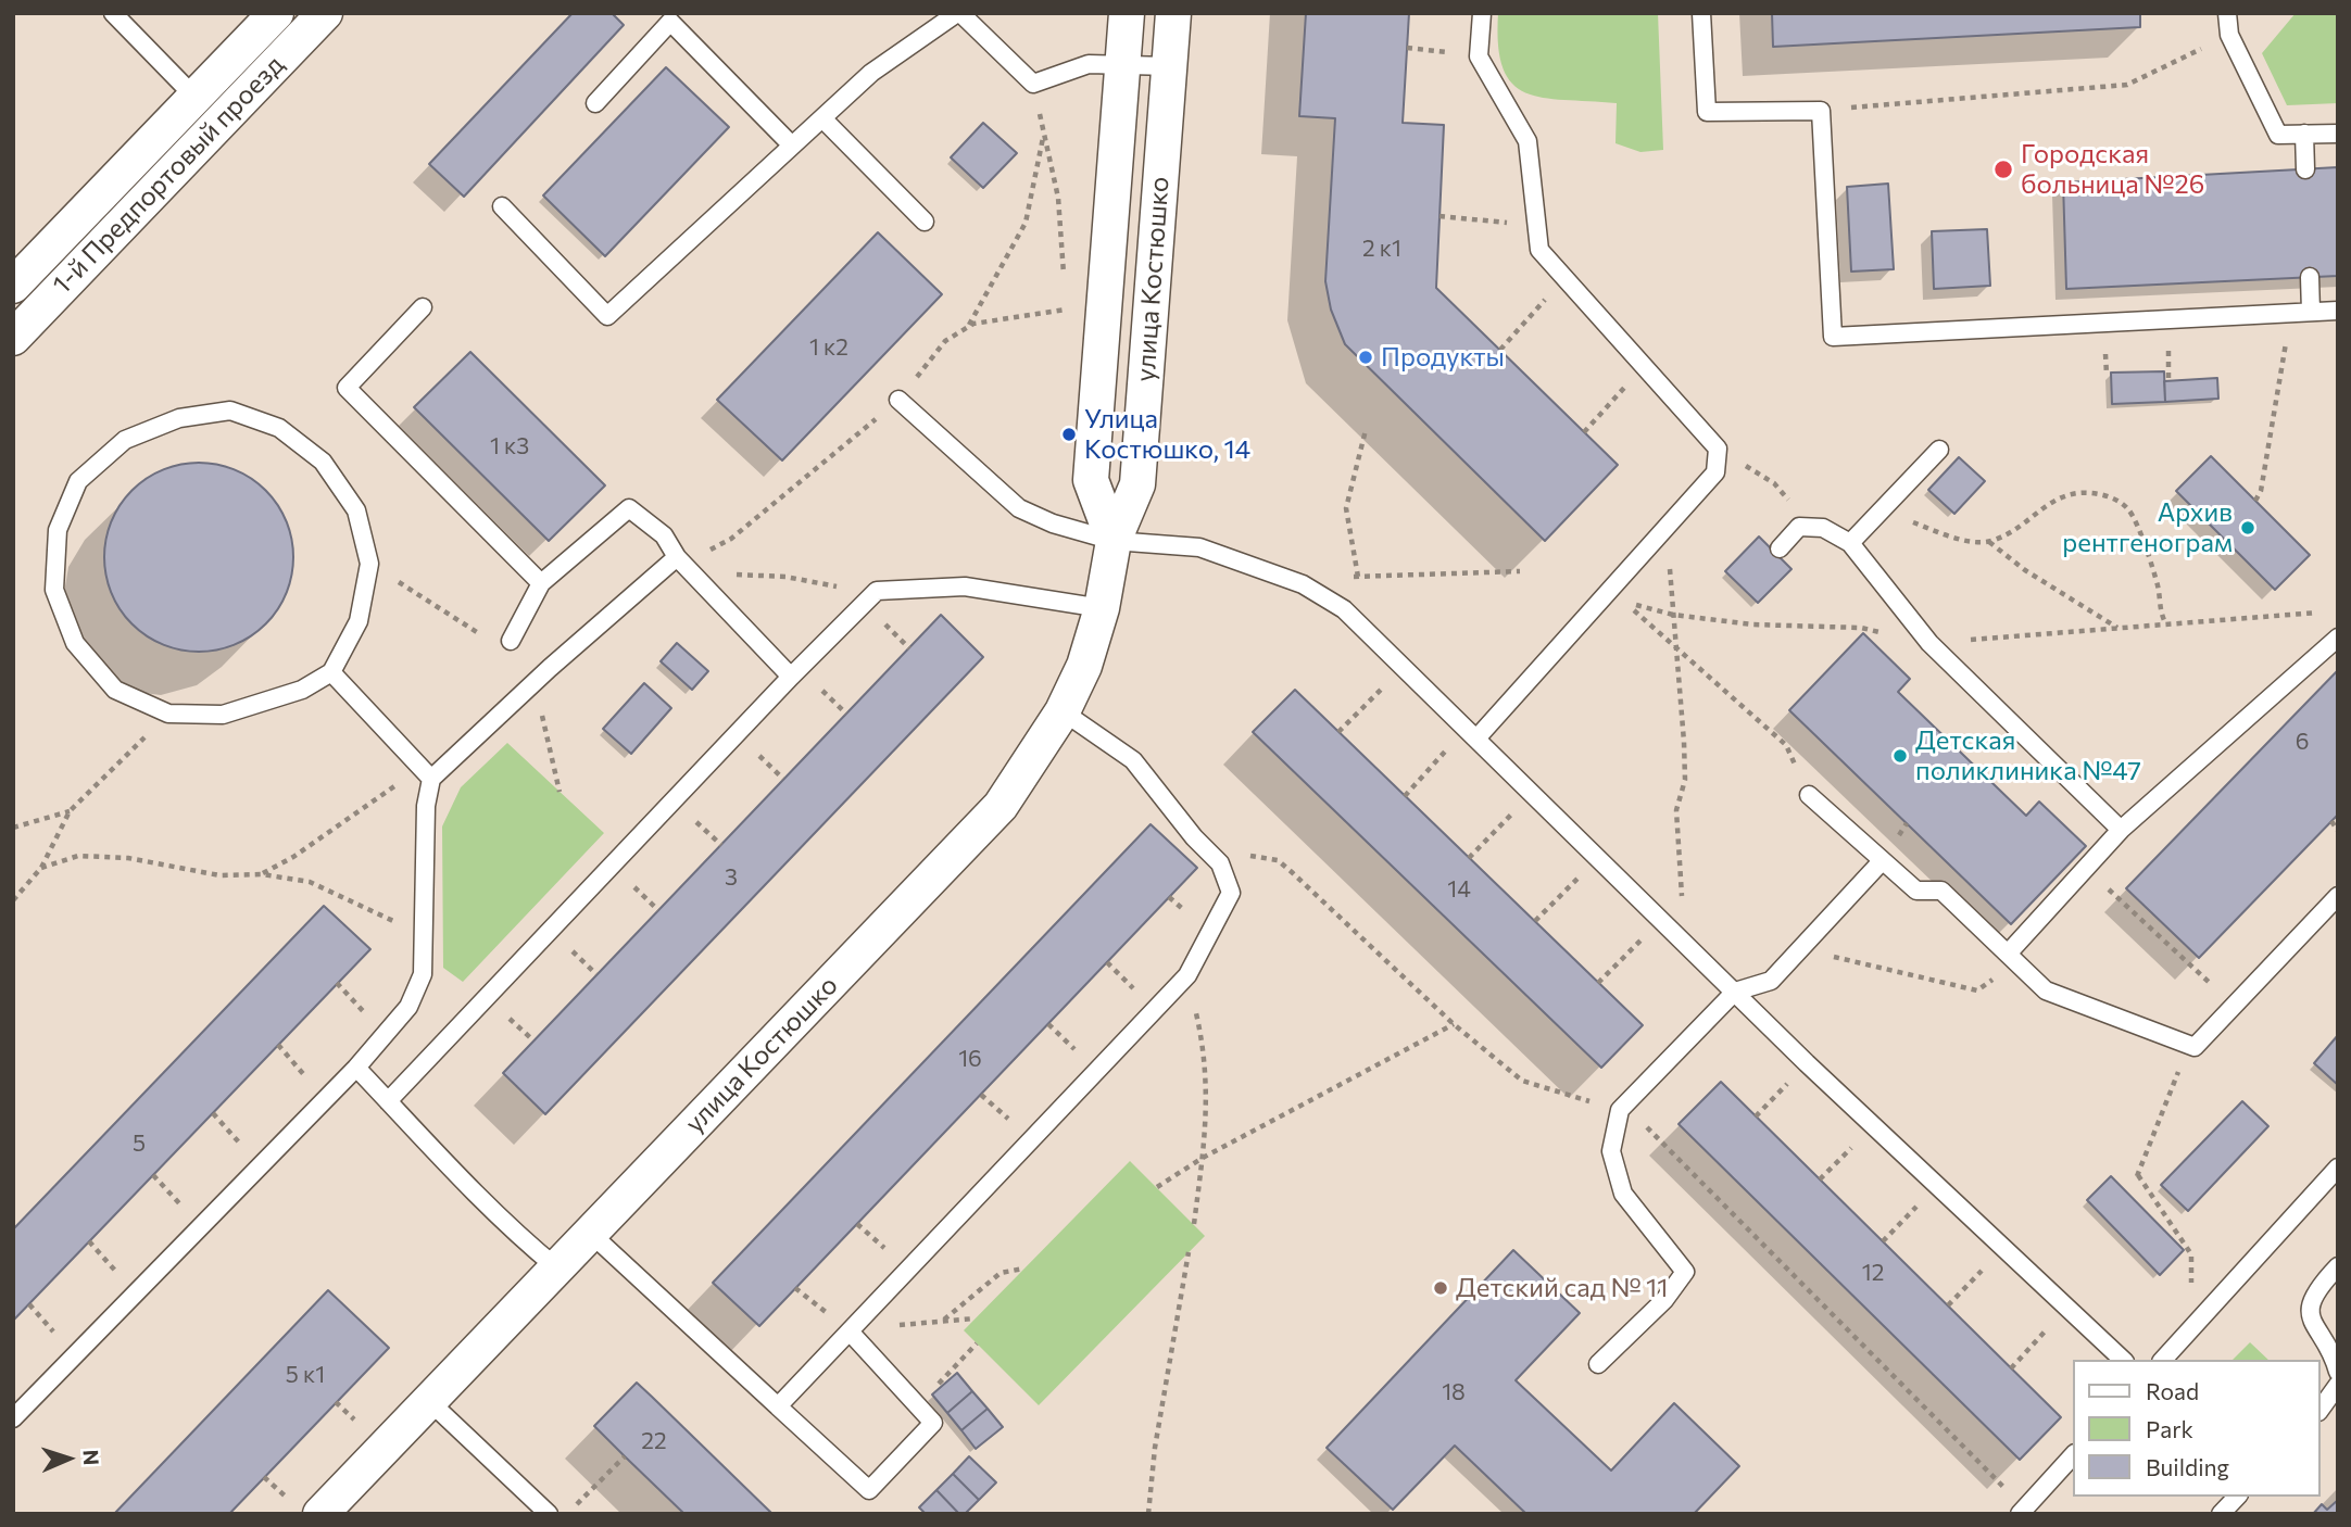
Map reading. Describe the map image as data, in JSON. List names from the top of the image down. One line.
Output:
{"streets":{"street":["1-й Предпортовый проезд","улица Костюшко"]},"places":["Городская больница №26","Продукты","Улица Костюшко, 14","Архив рентгенограм","Детская поликлиника №47","Детский сад № 11"],"house_numbers":["2 к1","1 к2","1 к3","6","3","14","16","5","12","5 к1","18","22"],"legend":["Road","Park","Building"],"north":"right"}
